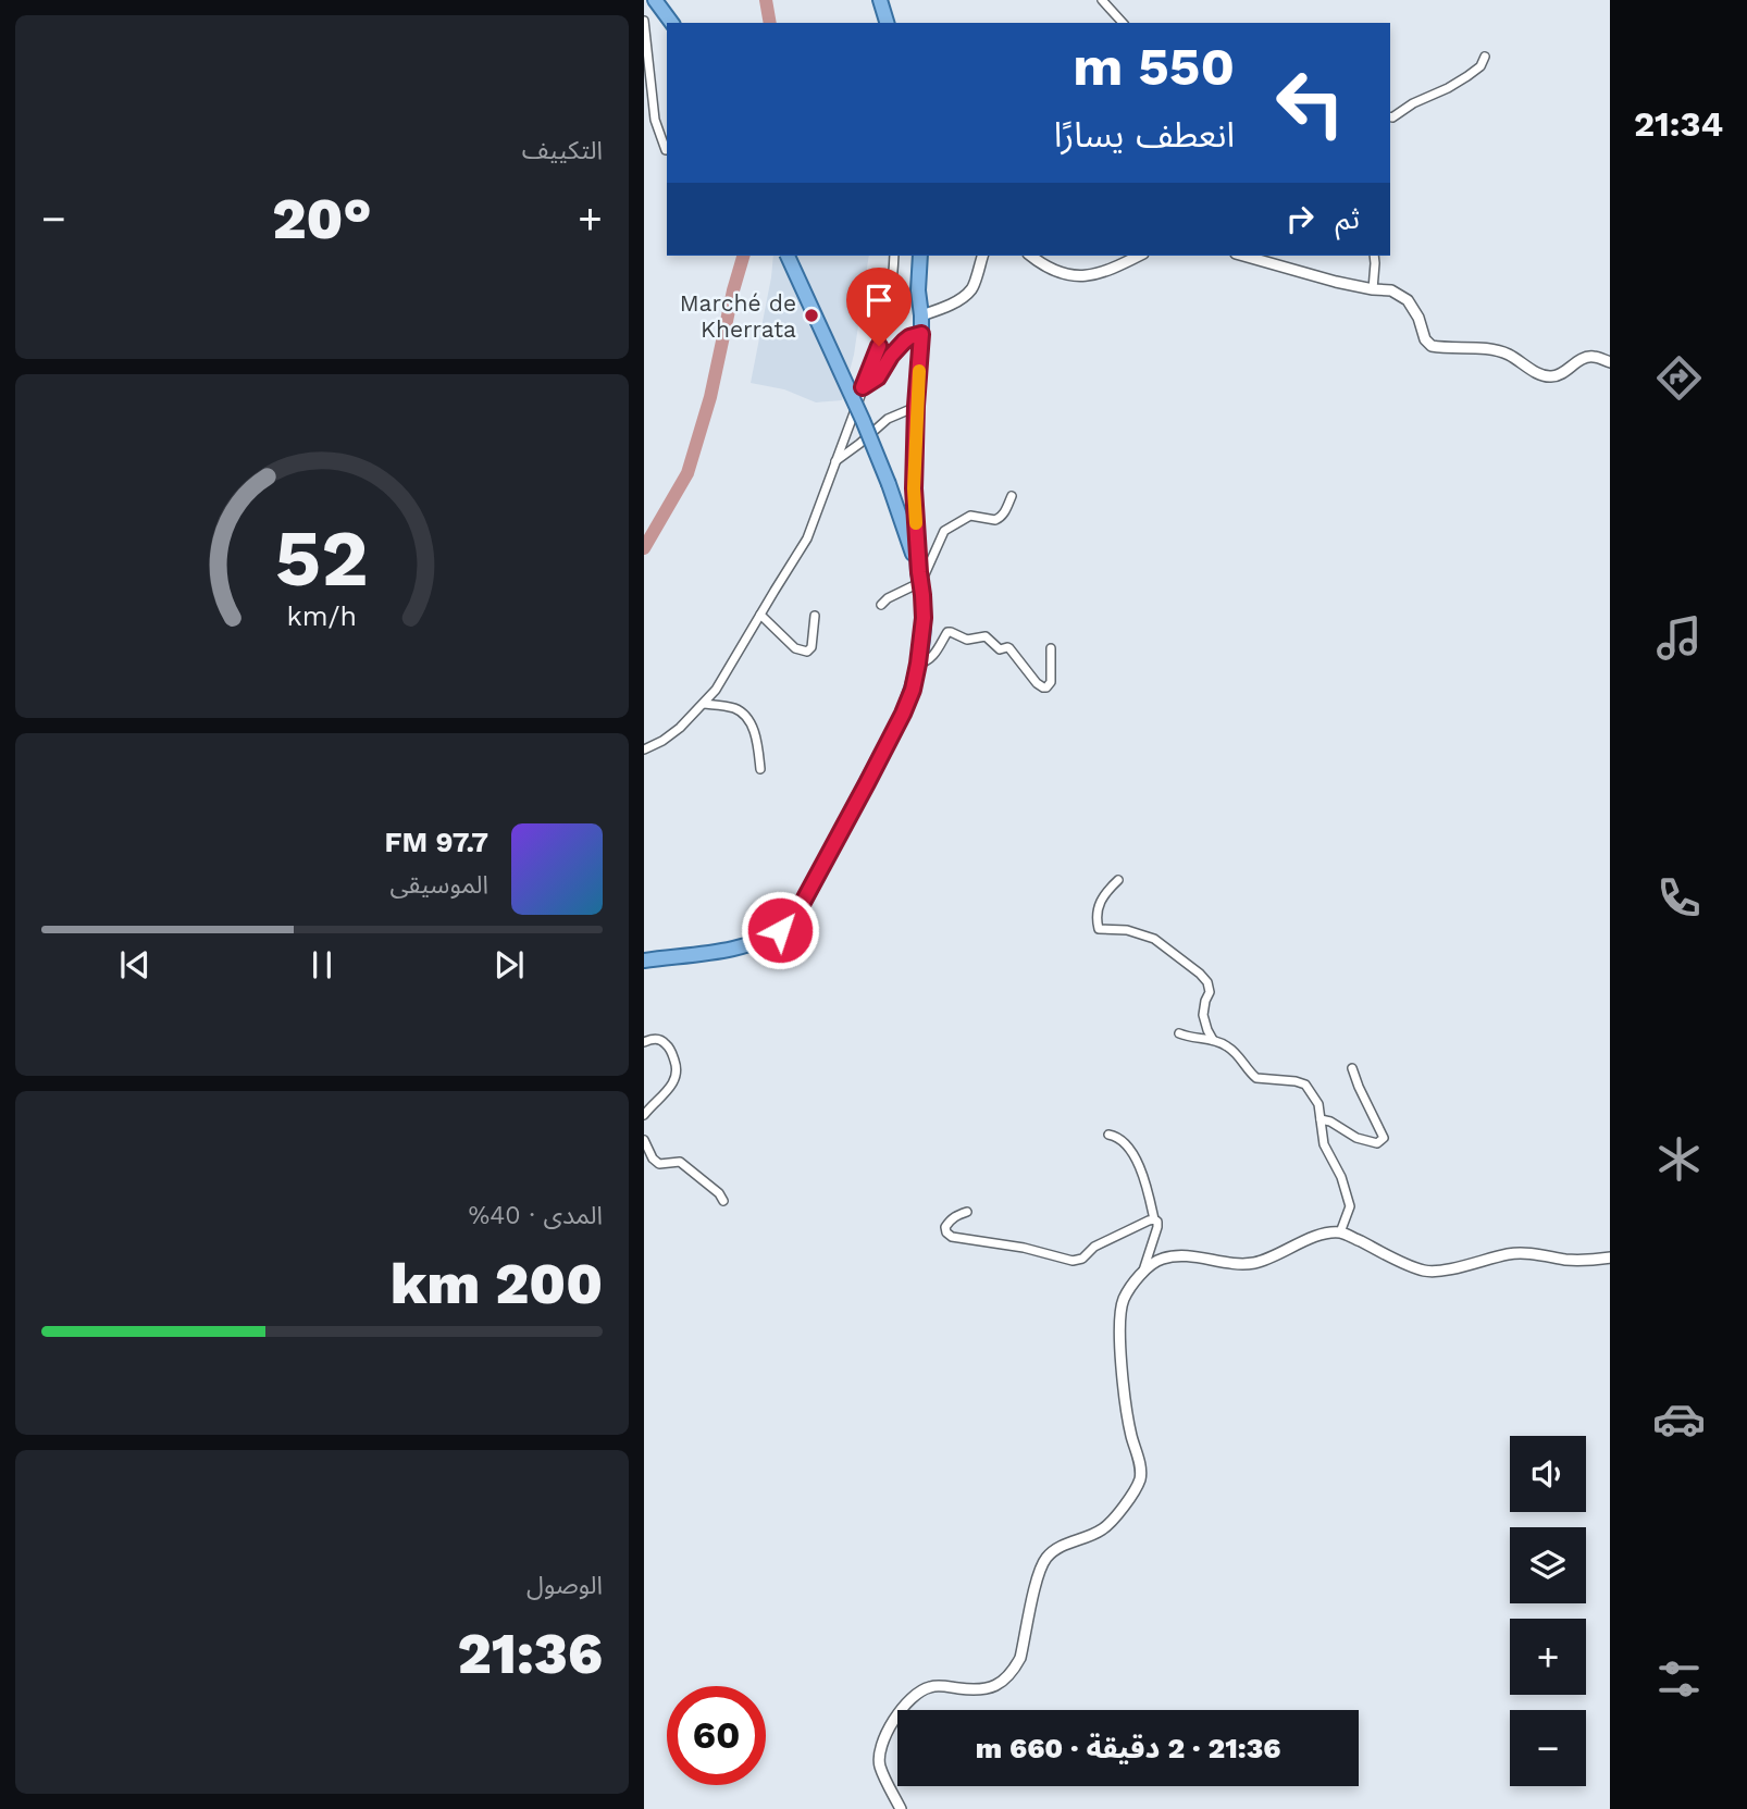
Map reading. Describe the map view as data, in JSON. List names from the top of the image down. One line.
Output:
{"places":["Marché de Kherrata"],"page":{"tabs":"21:34","tile":["التكييف",["المدى · 40%","200 km"],["الوصول","21:36"]],"turn":["550 m","انعطف يسارًا"],"then":"ثم","heat":["−","20°","+"],"song":["97.7 FM","الموسيقى"],"map_buttons":["+","−"],"limit":"60","trip":"21:36 · 2 دقيقة · 660 m","gauge":["52","km/h"]}}
